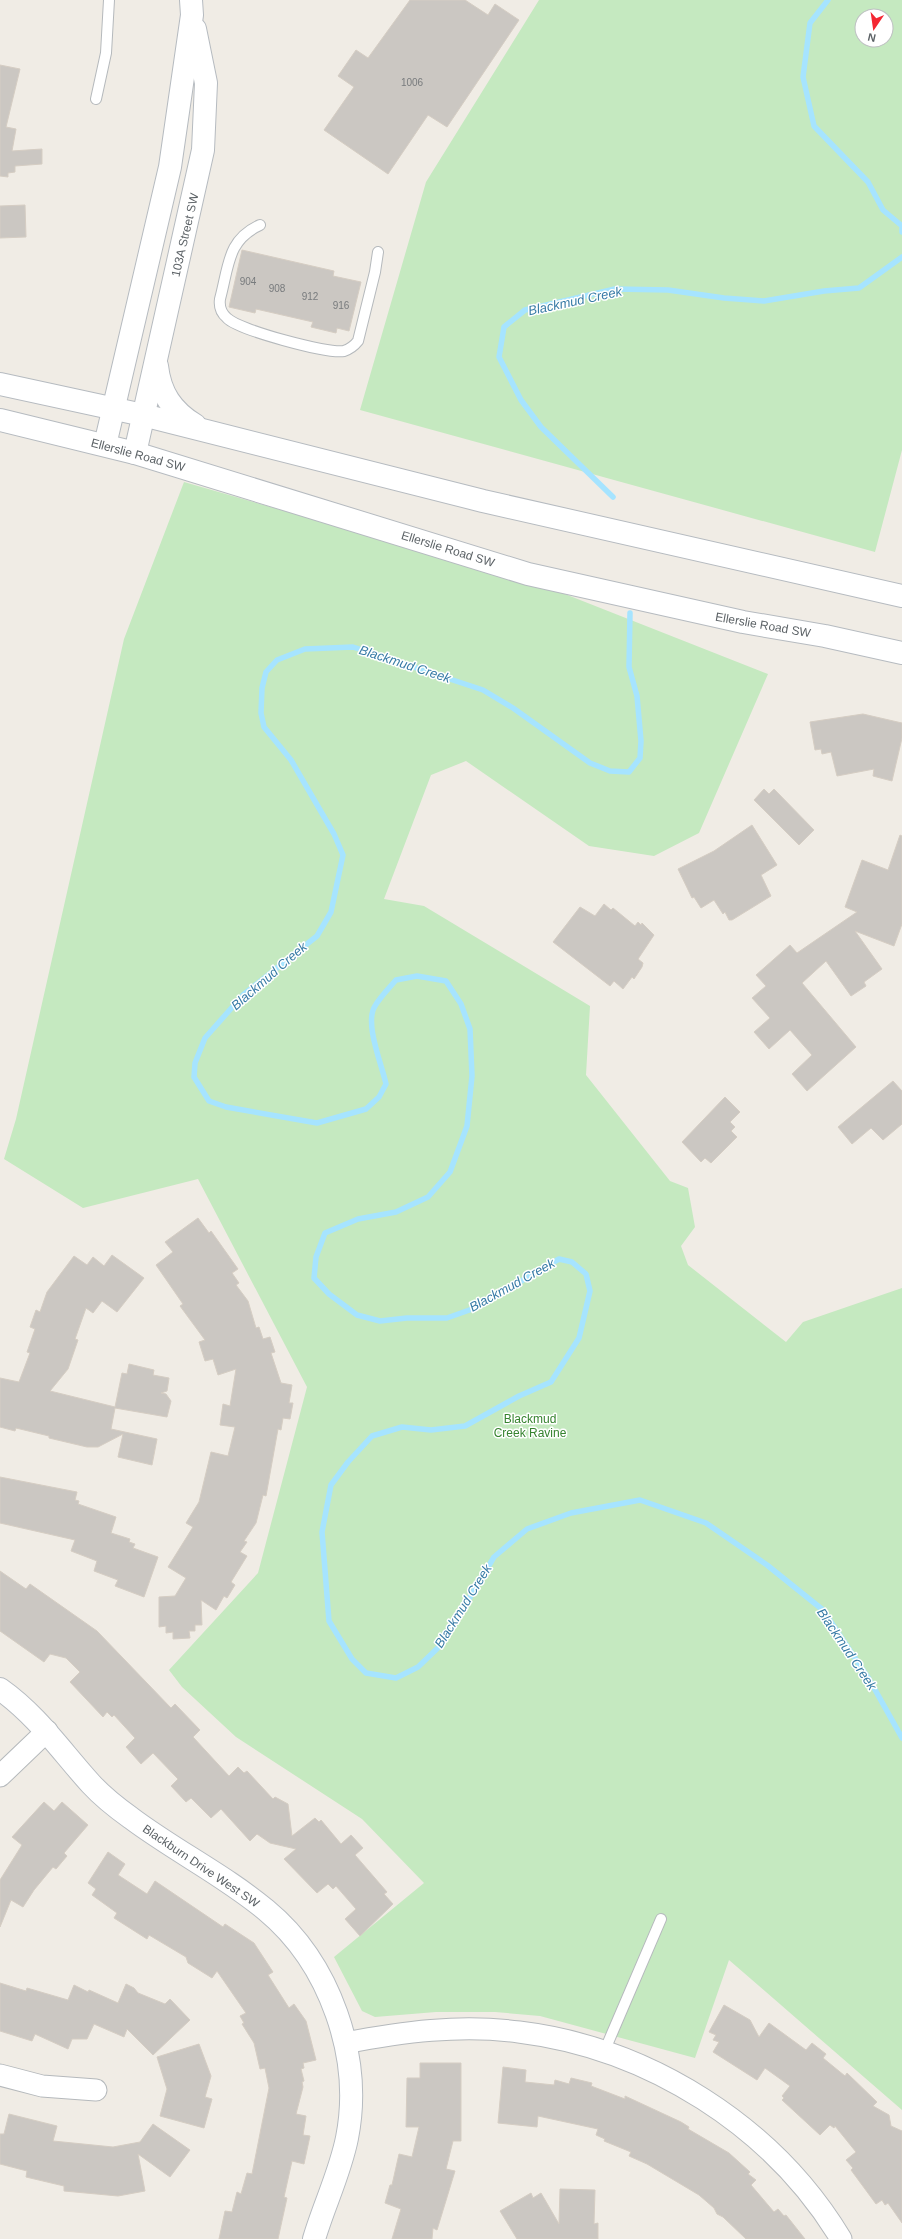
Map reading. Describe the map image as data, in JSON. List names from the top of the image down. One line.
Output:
{"streets":{"main road":["103A Street SW","Ellerslie Road SW","Blackburn Drive West SW"]},"crossings":[["103A Street SW","Ellerslie Road SW"]],"water":["Blackmud Creek"],"parks":["Blackmud Creek Ravine"],"house_numbers":["1006","904","908","912","916"],"north":"bottom"}
